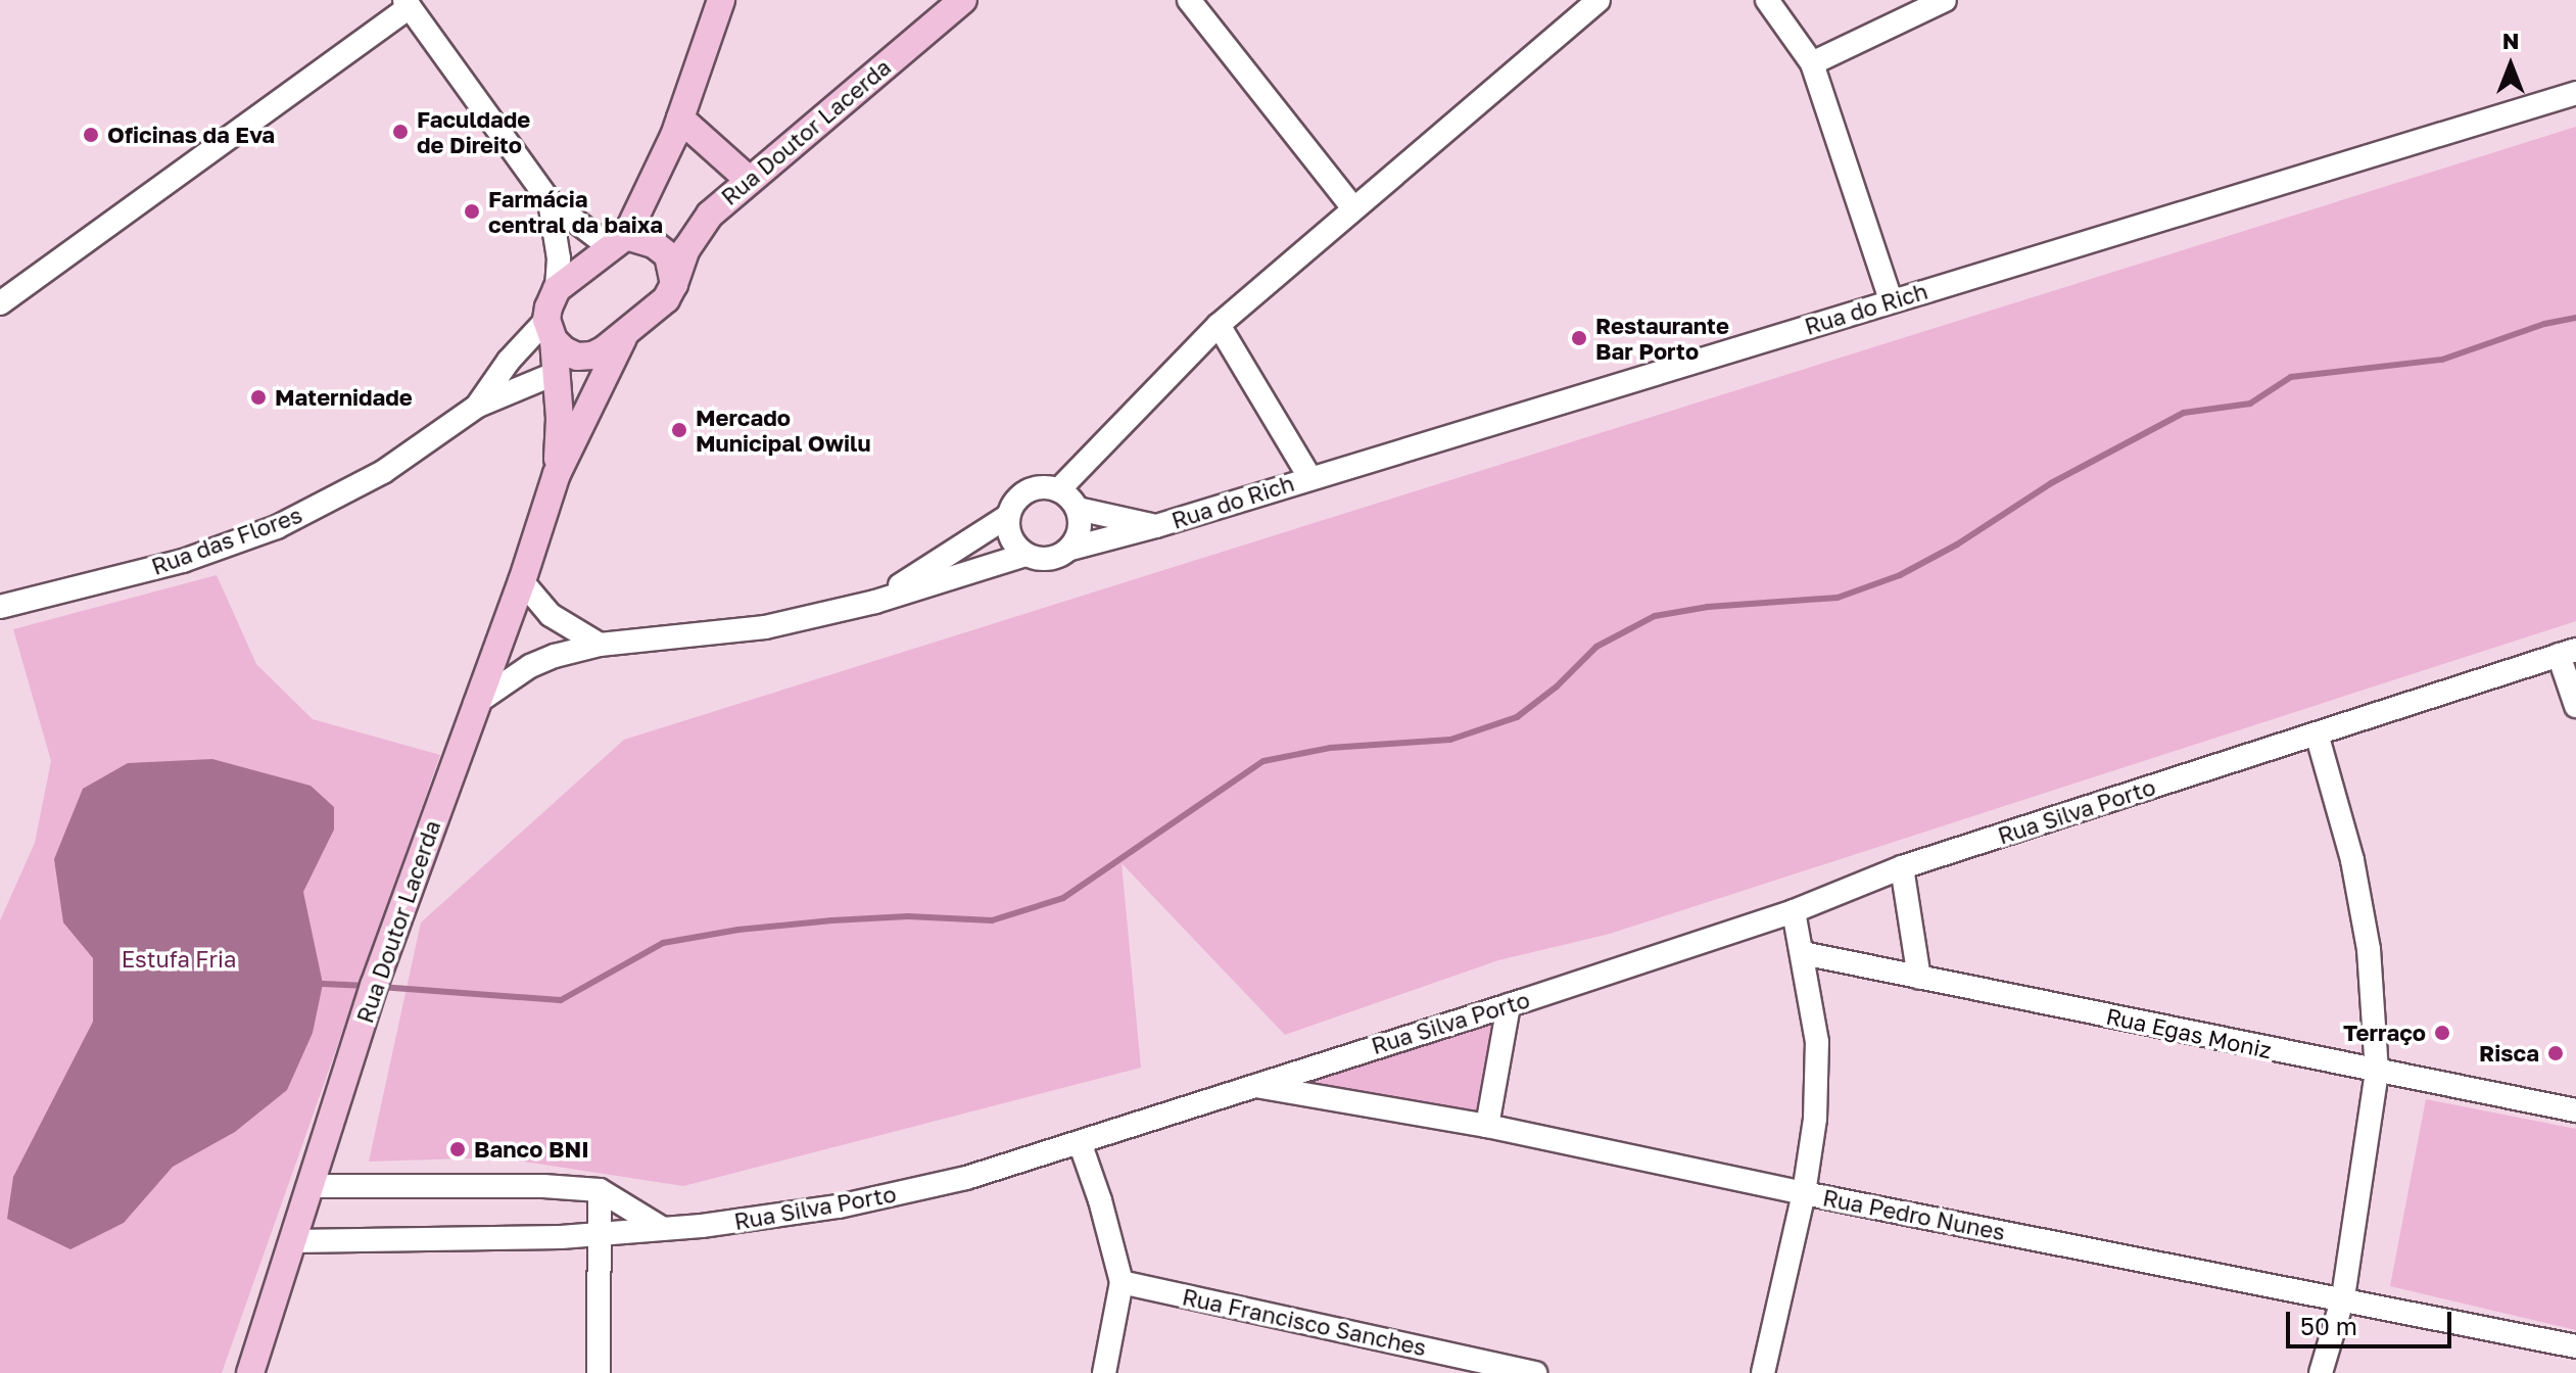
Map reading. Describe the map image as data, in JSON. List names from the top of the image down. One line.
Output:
{"streets":{"main road":["Rua Doutor Lacerda"],"street":["Rua do Rich","Rua das Flores","Rua Silva Porto","Rua Egas Moniz","Rua Pedro Nunes","Rua Francisco Sanches"]},"crossings":[["Rua Doutor Lacerda","Rua das Flores"],["Rua Doutor Lacerda","Rua Silva Porto"],["Rua Silva Porto","Rua Pedro Nunes"]],"parks":["Estufa Fria"],"places":["Faculdade de Direito","Oficinas da Eva","Farmácia central da baixa","Restaurante Bar Porto","Maternidade","Mercado Municipal Owilu","Terraço","Risca","Banco BNI"],"scale_bar":"50 m","north":"top"}
